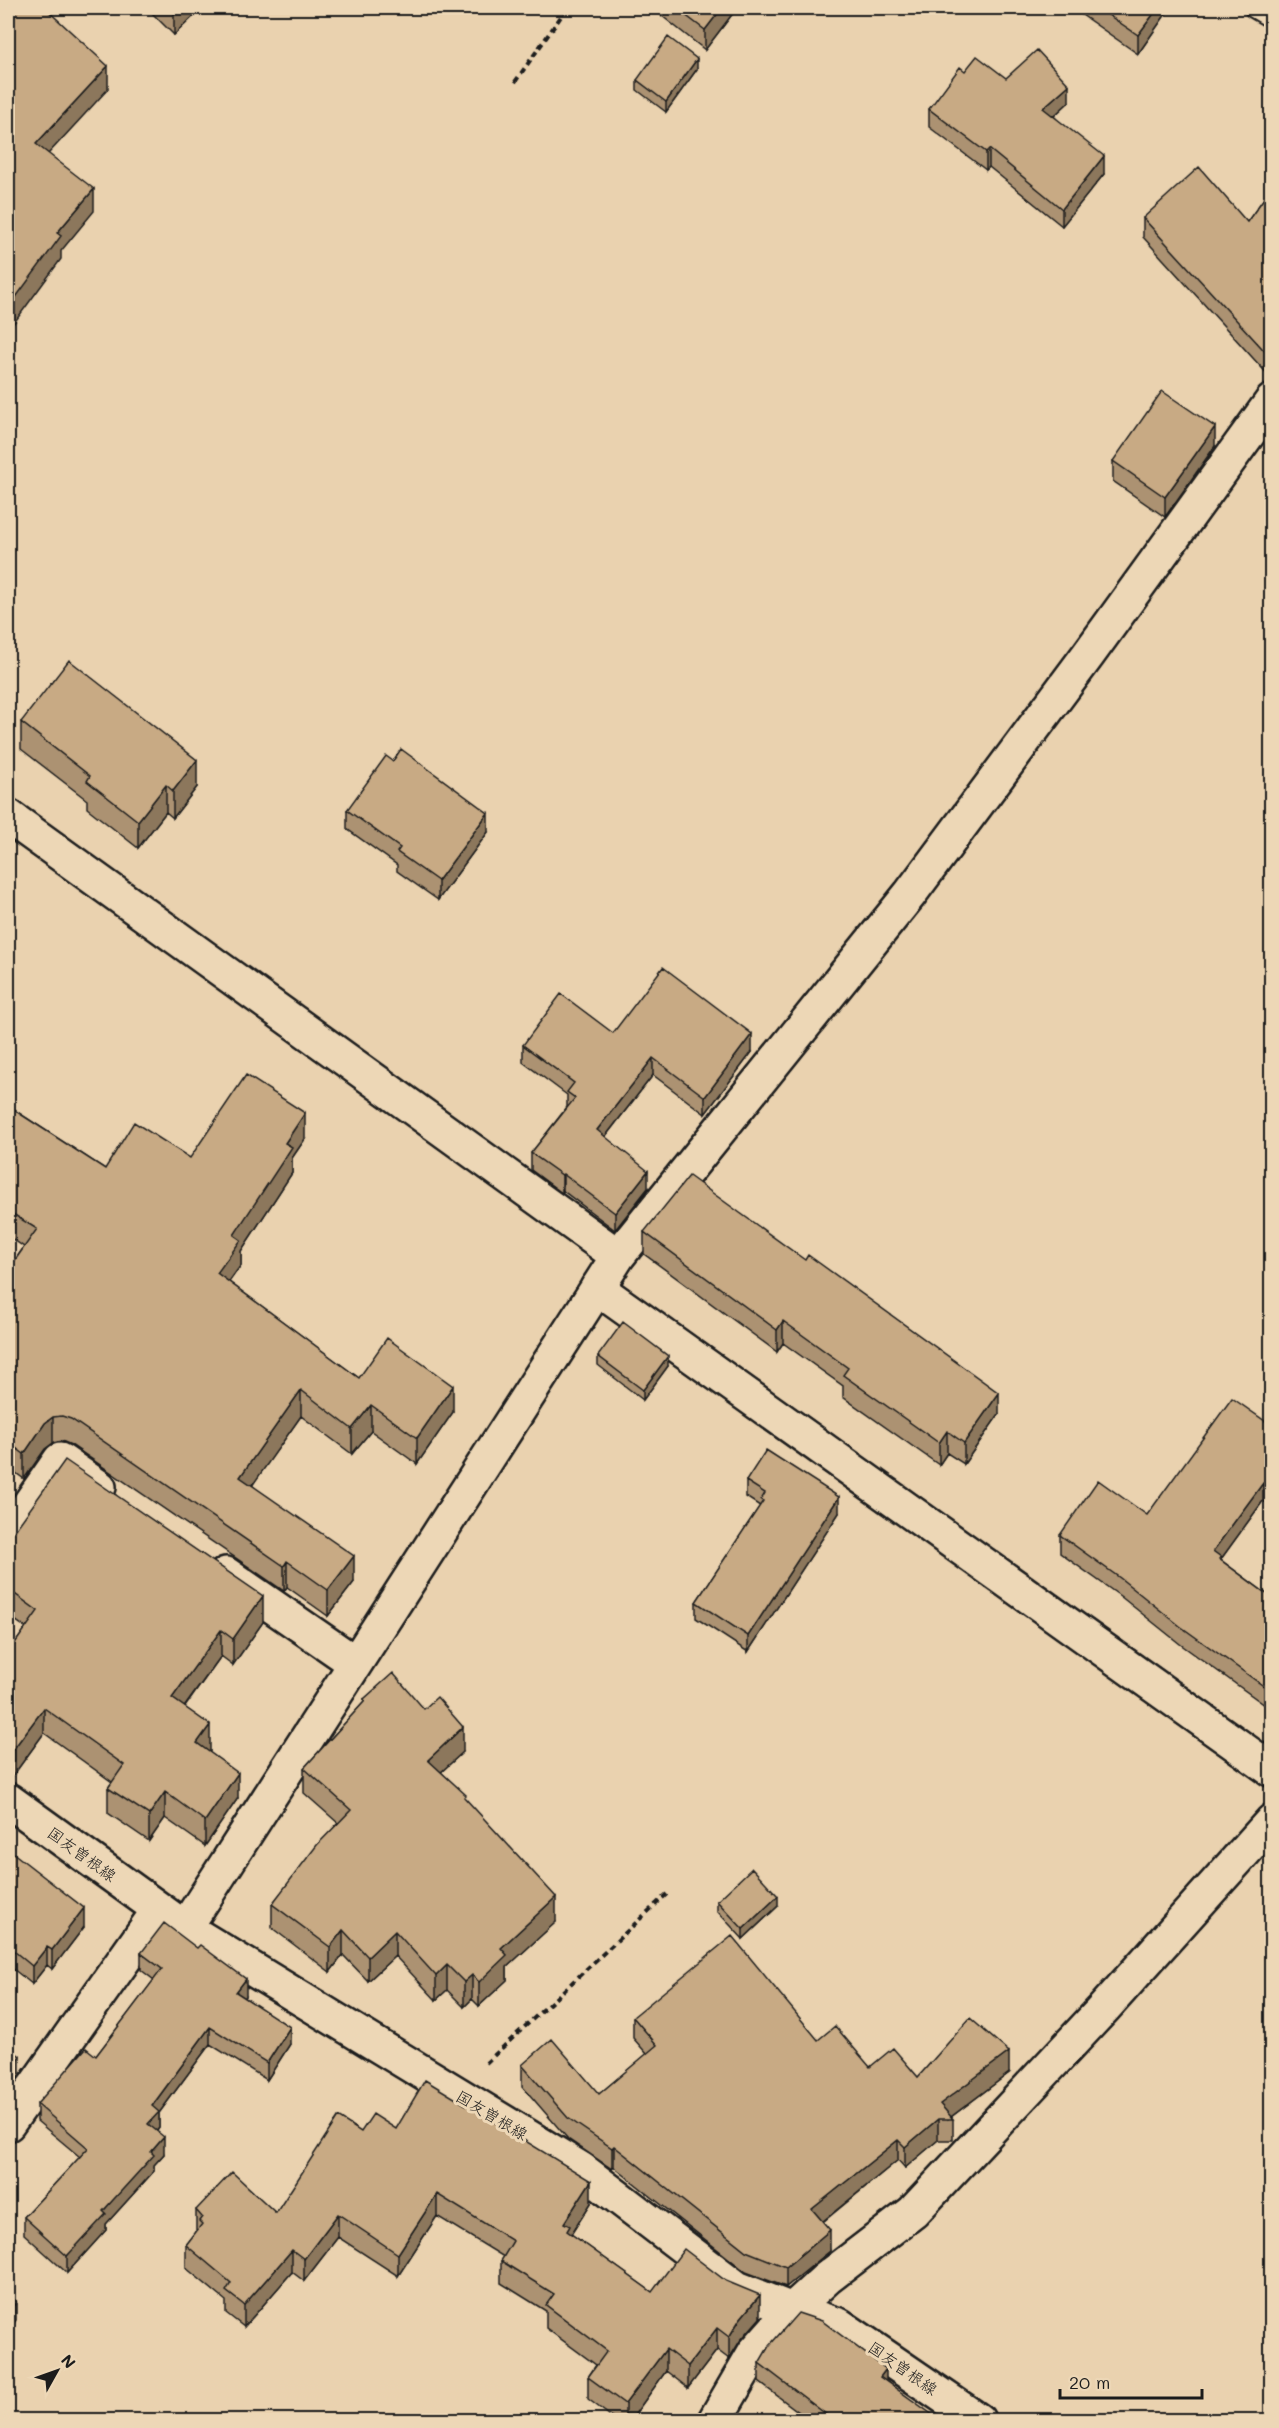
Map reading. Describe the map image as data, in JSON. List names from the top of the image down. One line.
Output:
{"streets":{"street":["国友曽根線"]},"scale_bar":"20 m","north":"top right"}
